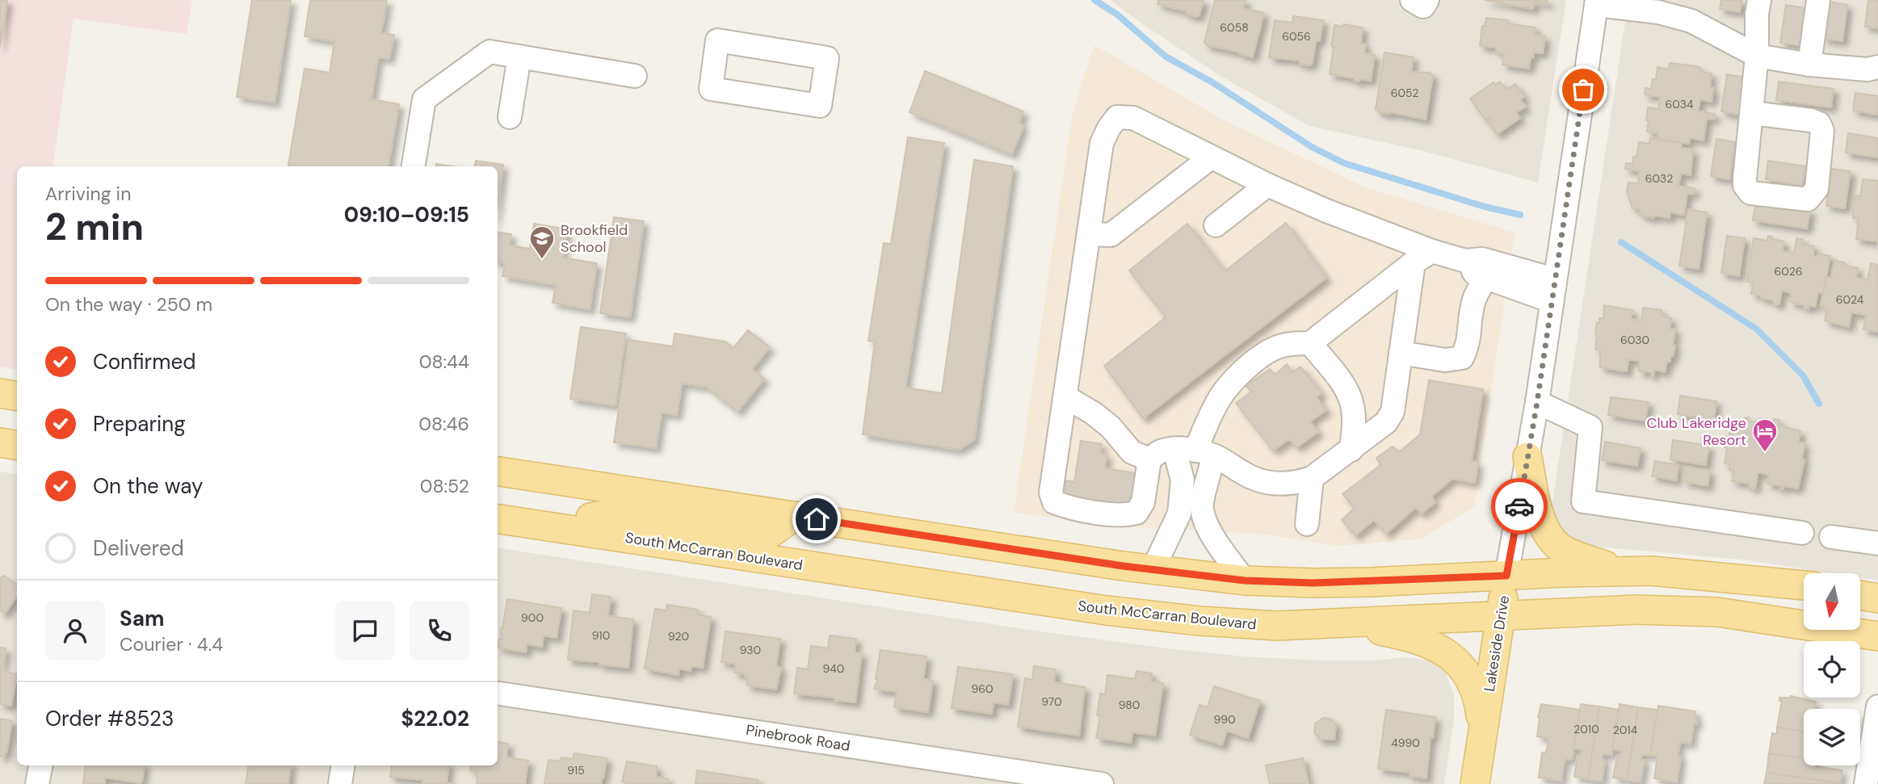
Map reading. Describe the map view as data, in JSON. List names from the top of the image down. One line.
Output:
{"streets":{"main road":["South McCarran Boulevard","Lakeside Drive"],"street":["Pinebrook Road"]},"crossings":[["South McCarran Boulevard","Lakeside Drive"]],"places":{"school or university":["Brookfield School"],"hotel":["Club Lakeridge Resort"]},"house_numbers":["6058","6056","6052","6034","6032","6026","6024","6030","900","910","920","930","940","960","970","980","990","2010","2014","4990","915"],"north":"bottom","page":{"heading":["2 min","Arriving in","09:10–09:15"],"panel":["Sam","Courier · 4.4","Order #8523","$22.02"],"bar":"On the way · 250 m","list":[["Confirmed","08:44"],["Preparing","08:46"],["On the way","08:52"],"Delivered"]}}
